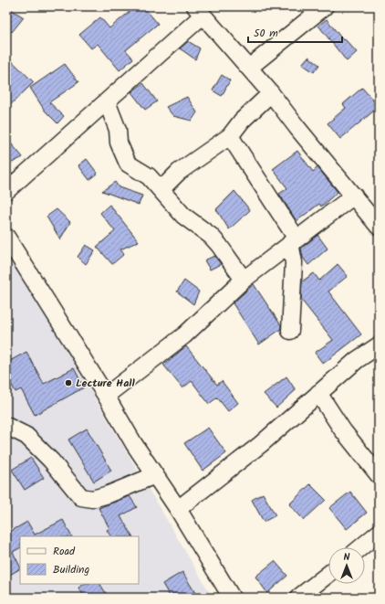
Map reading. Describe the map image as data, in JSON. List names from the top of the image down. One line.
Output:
{"places":["Lecture Hall"],"legend":["Road","Building"],"scale_bar":"50 m","north":"top"}
